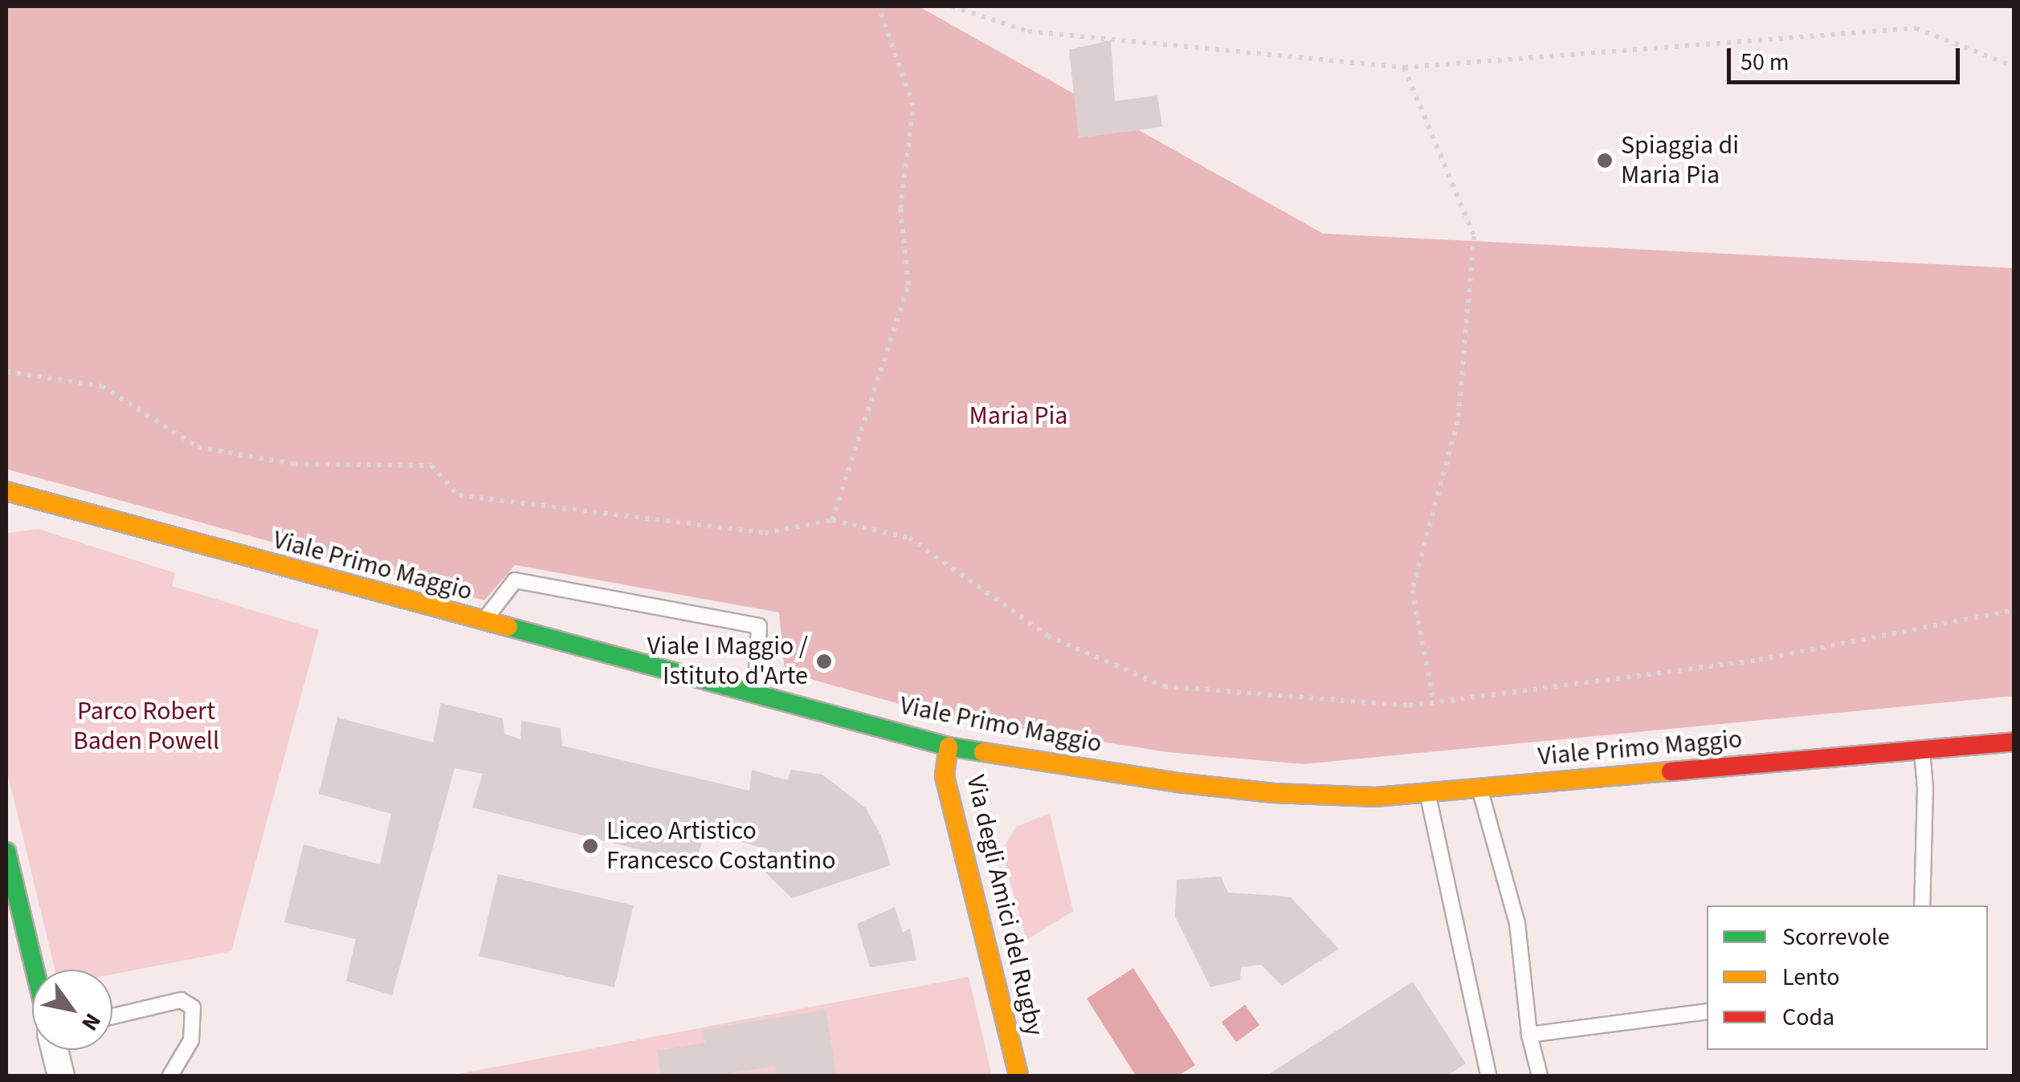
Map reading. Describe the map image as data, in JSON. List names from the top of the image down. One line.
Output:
{"streets":{"street":["Viale Primo Maggio","Via degli Amici del Rugby"]},"crossings":[["Viale Primo Maggio","Via degli Amici del Rugby"]],"parks":["Maria Pia","Parco Robert Baden Powell"],"places":["Spiaggia di Maria Pia","Viale I Maggio / Istituto d'Arte","Liceo Artistico Francesco Costantino"],"legend":["Scorrevole","Lento","Coda"],"scale_bar":"50 m","north":"bottom right"}
